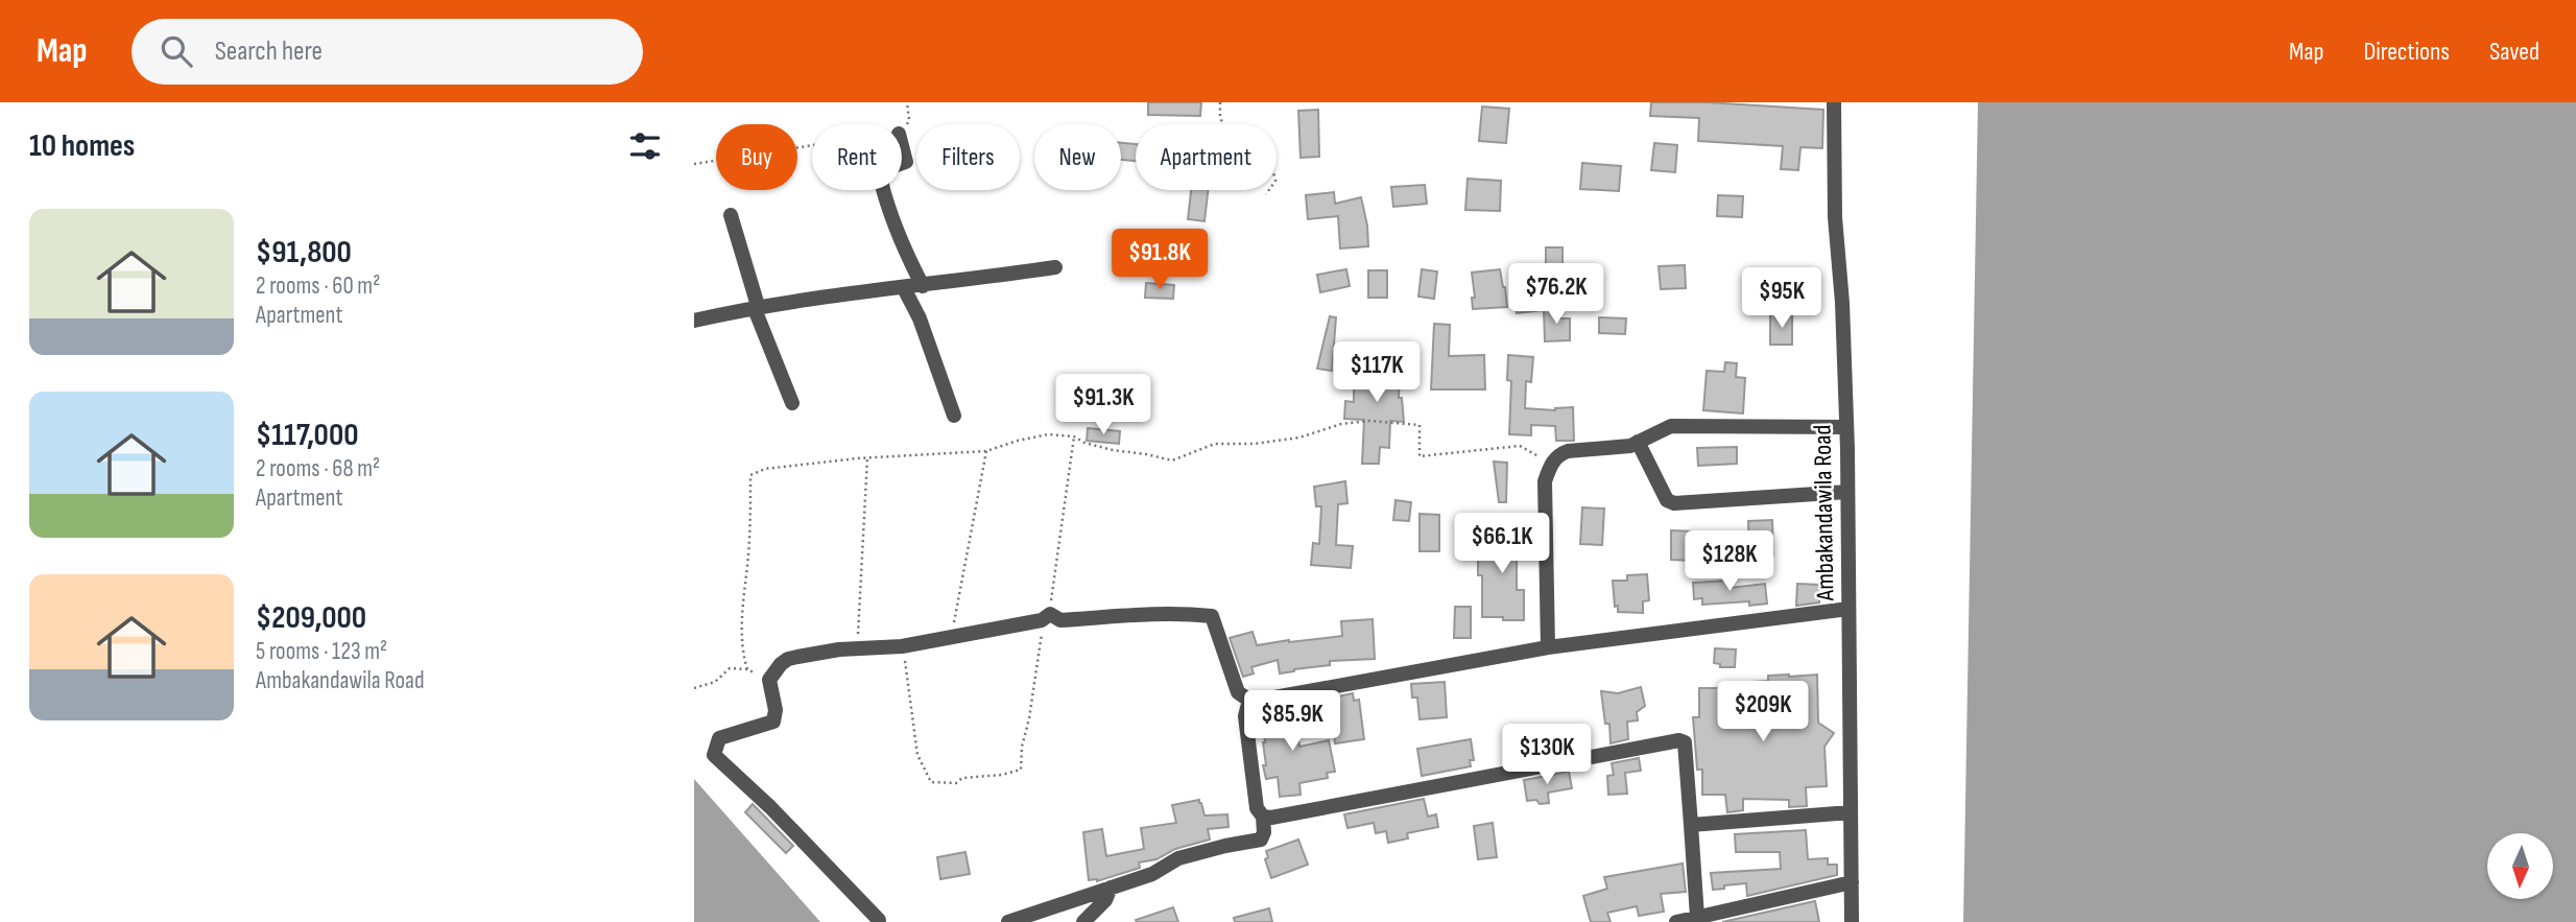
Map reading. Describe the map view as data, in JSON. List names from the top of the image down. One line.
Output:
{"streets":{"street":["Ambakandawila Road"]},"north":"bottom","page":{"header":"Map","search":"Search here","nav":["Map","Directions","Saved"],"heading":"10 homes","chip":["Buy","Rent","Filters","New","Apartment"],"list":[{"name":"$91,800","note":"2 rooms · 60 m² · Apartment"},{"name":"$117,000","note":"2 rooms · 68 m² · Apartment"},{"name":"$209,000","note":"5 rooms · 123 m² · Ambakandawila Road"}],"price":["$91.8K","$76.2K","$95K","$117K","$91.3K","$66.1K","$128K","$209K","$85.9K","$130K"]}}
